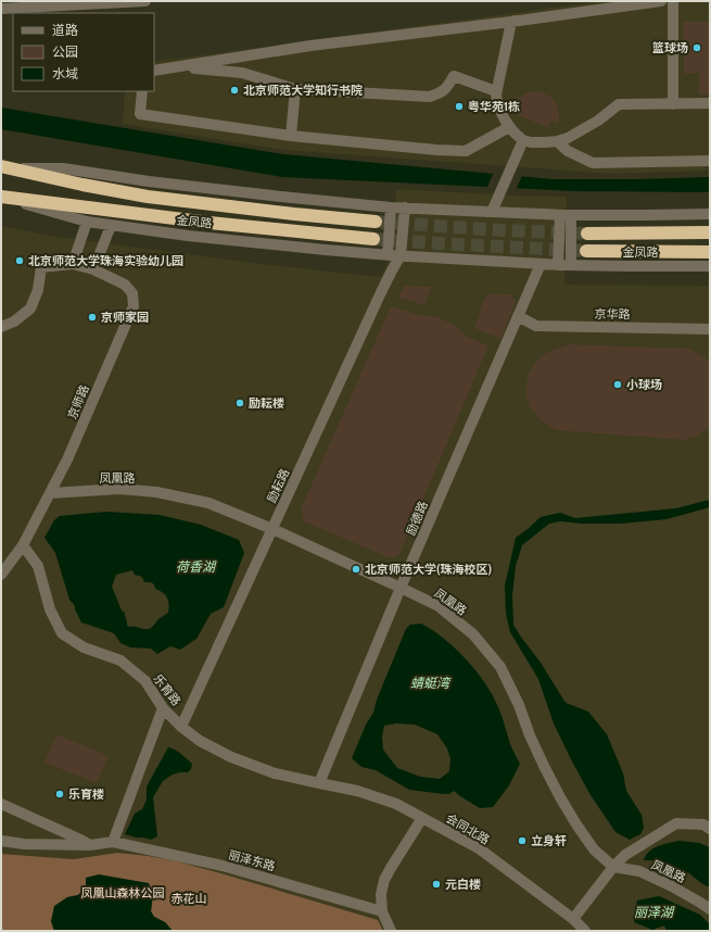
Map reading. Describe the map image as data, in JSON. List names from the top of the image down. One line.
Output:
{"streets":{"highway":["金凤路"],"street":["京华路","京师路","凤凰路","励耘路","励德路","乐育路","会同北路","丽泽东路"]},"crossings":[["金凤路","励耘路"],["金凤路","励德路"],["京华路","励德路"],["京师路","凤凰路"],["京师路","乐育路"],["凤凰路","励耘路"],["凤凰路","励德路"],["励耘路","乐育路"],["励德路","乐育路"],["励德路","会同北路"],["乐育路","会同北路"]],"water":["荷香湖","蜻蜓湾","丽泽湖"],"parks":["凤凰山森林公园","赤花山"],"places":["篮球场","北京师范大学知行书院","粤华苑1栋","北京师范大学珠海实验幼儿园","京师家园","小球场","励耘楼","北京师范大学(珠海校区)","乐育楼","立身轩","元白楼"],"legend":["道路","公园","水域"]}
